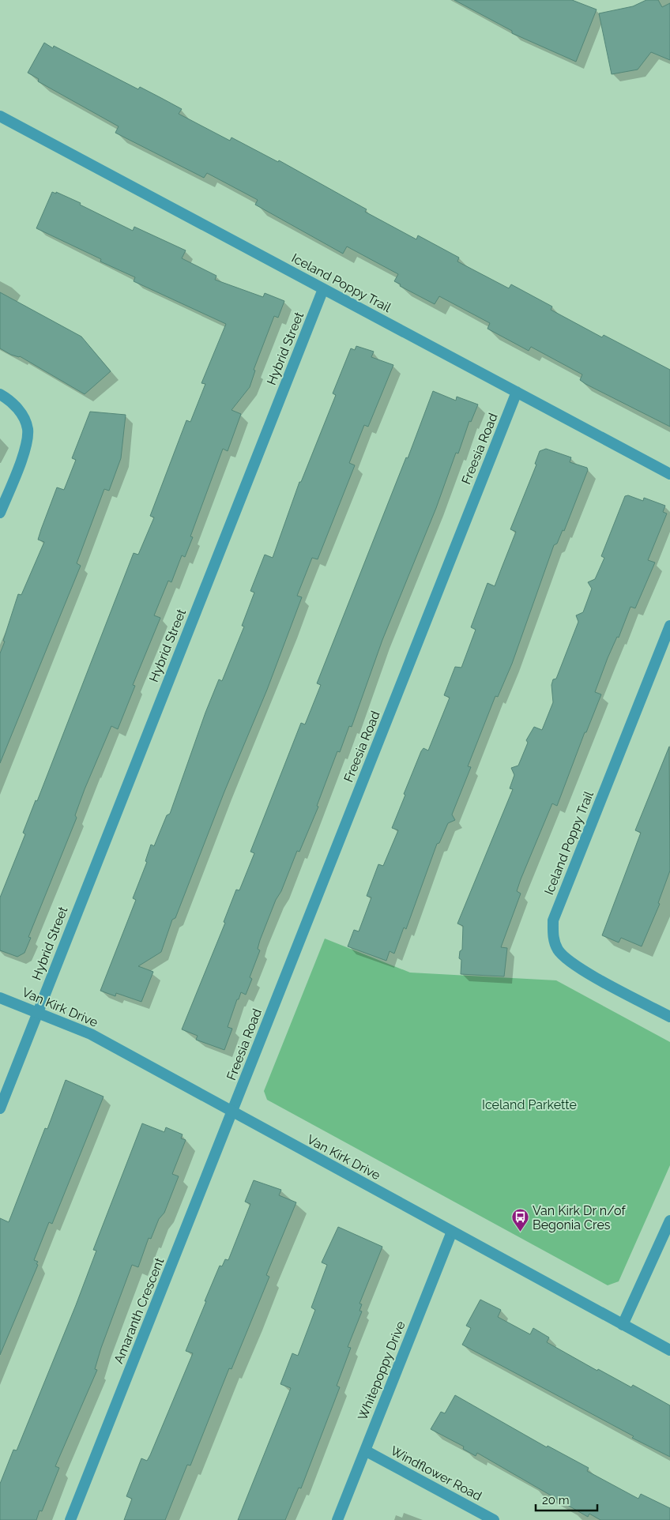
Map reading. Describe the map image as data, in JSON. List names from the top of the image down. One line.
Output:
{"streets":{"street":["Iceland Poppy Trail","Hybrid Street","Freesia Road","Van Kirk Drive","Amaranth Crescent","Whitepoppy Drive","Windflower Road"]},"crossings":[["Iceland Poppy Trail","Hybrid Street"],["Iceland Poppy Trail","Freesia Road"],["Hybrid Street","Van Kirk Drive"],["Freesia Road","Van Kirk Drive"],["Freesia Road","Amaranth Crescent"],["Van Kirk Drive","Amaranth Crescent"],["Van Kirk Drive","Whitepoppy Drive"],["Whitepoppy Drive","Windflower Road"]],"parks":["Iceland Parkette"],"places":{"bus stop":["Van Kirk Dr n/of Begonia Cres"]},"scale_bar":"20 m"}
